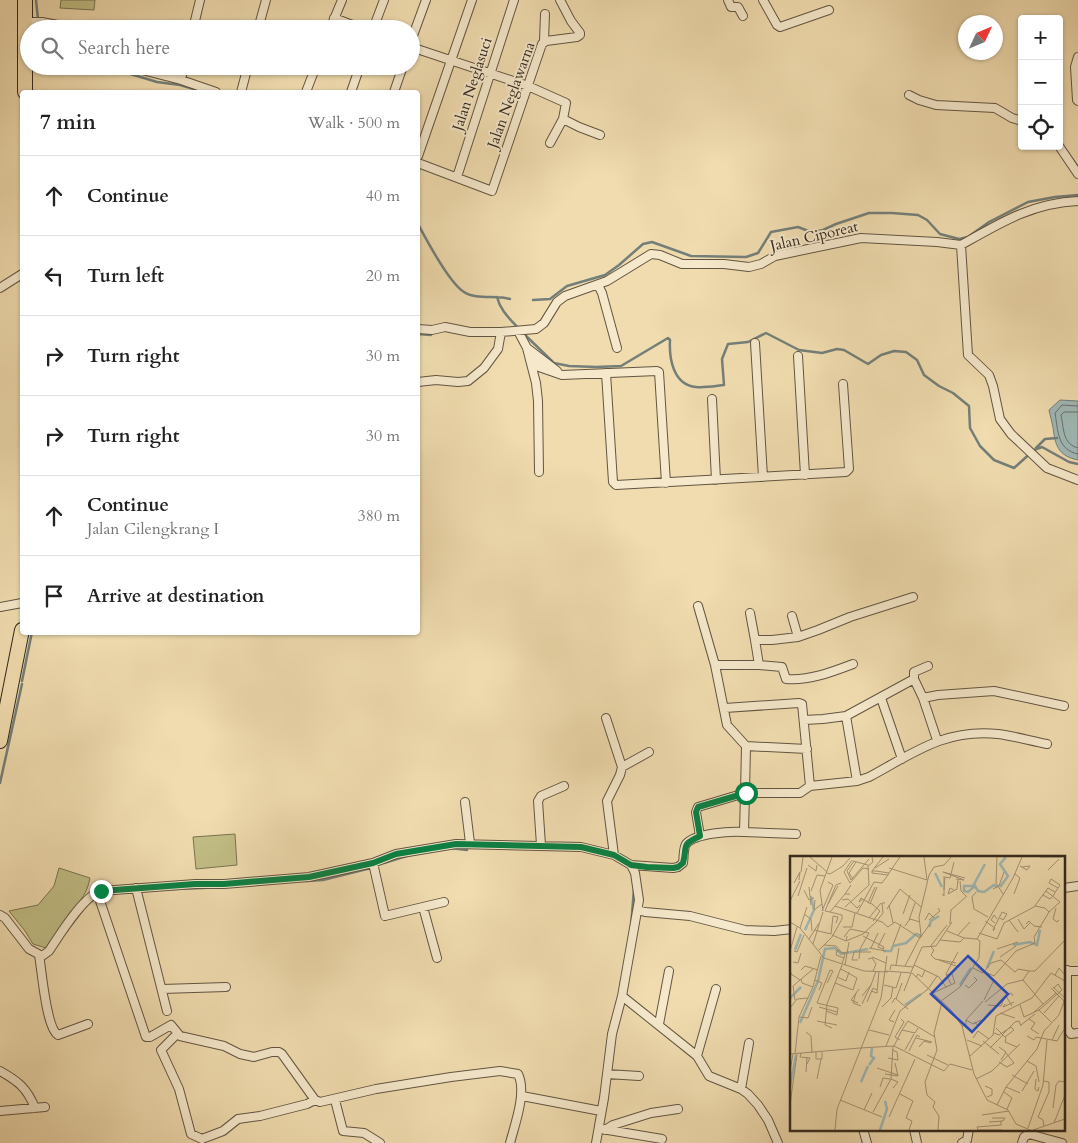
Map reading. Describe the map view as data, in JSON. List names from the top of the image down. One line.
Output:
{"streets":{"street":["Jalan Neglasuci","Jalan Neglawarna","Jalan Ciporeat"]},"crossings":[["Jalan Neglasuci","Jalan Neglawarna"]],"north":"top right","page":{"map_buttons":["+","−"],"search":"Search here","heading":["7 min","Walk · 500 m"],"list":[["Continue","40 m"],["Turn left","20 m"],["Turn right","30 m"],["Turn right","30 m"],["Continue","Jalan Cilengkrang I","380 m"],"Arrive at destination"]}}
